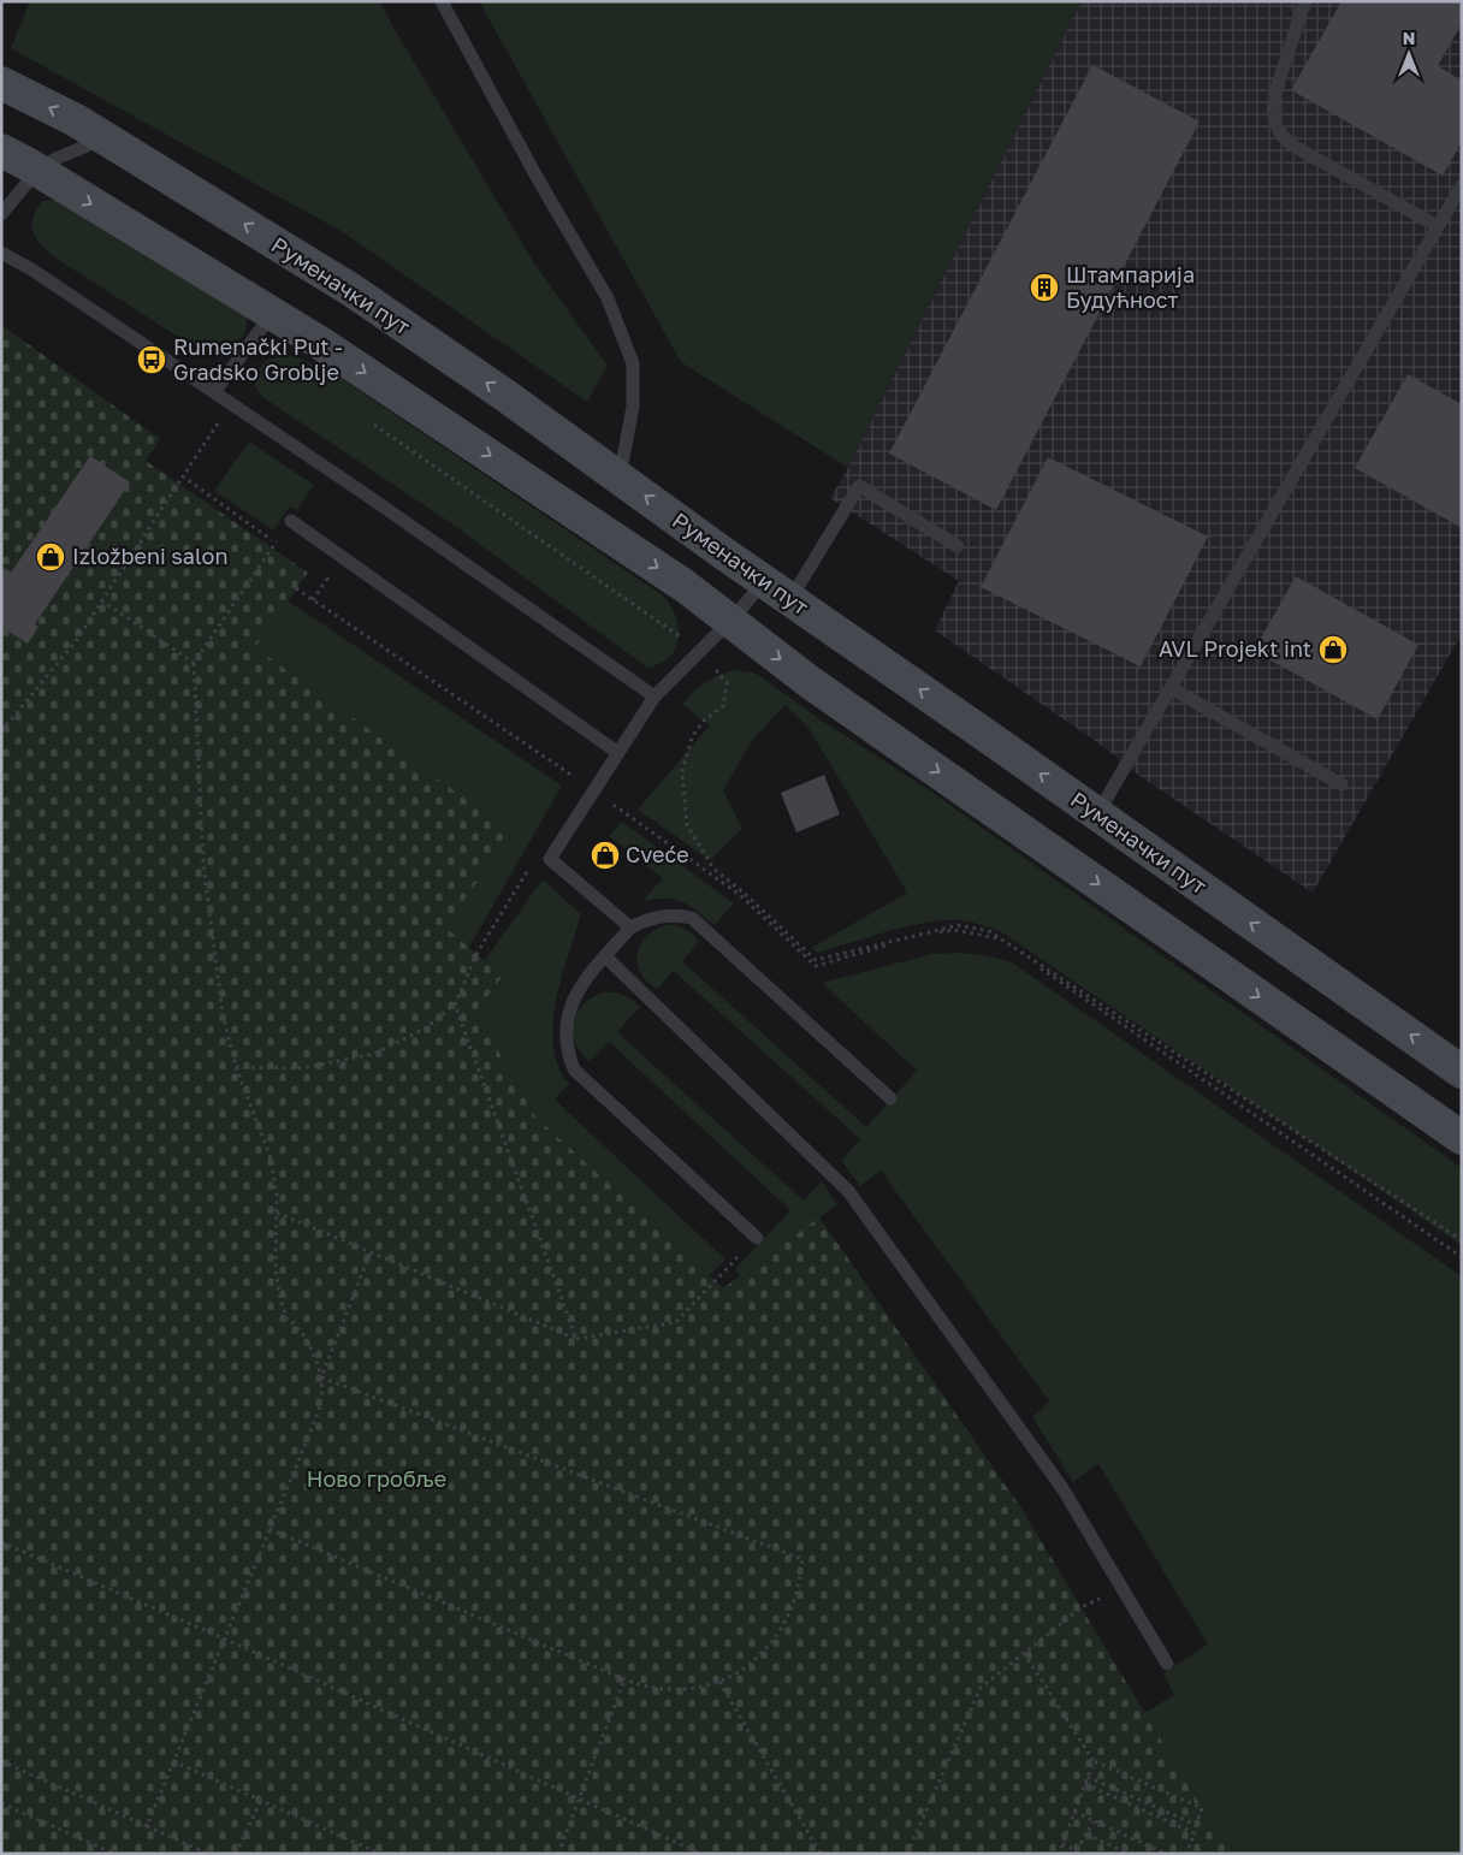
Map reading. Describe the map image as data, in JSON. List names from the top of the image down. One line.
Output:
{"streets":{"main road":["Руменачки пут"]},"parks":["Ново гробље"],"places":{"building":["Штампарија Будућност"],"bus stop":["Rumenački Put - Gradsko Groblje"],"shop":["Izložbeni salon","AVL Projekt int","Cveće"]},"north":"top"}
